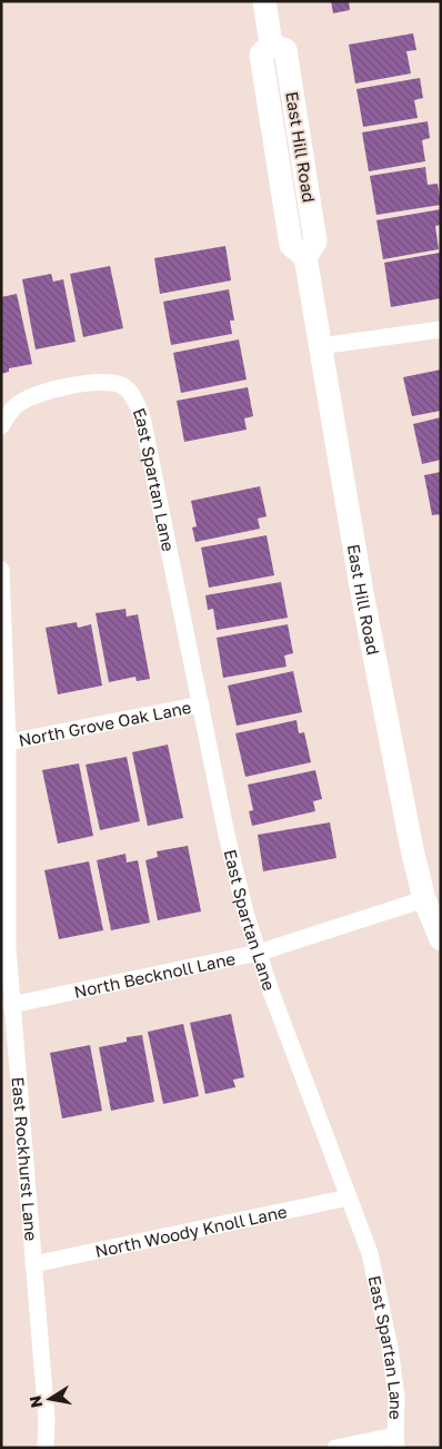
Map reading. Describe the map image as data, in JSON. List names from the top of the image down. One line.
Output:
{"streets":{"street":["East Hill Road","East Spartan Lane","North Grove Oak Lane","North Becknoll Lane","East Rockhurst Lane","North Woody Knoll Lane"]},"crossings":[["East Hill Road","North Becknoll Lane"],["East Spartan Lane","North Grove Oak Lane"],["East Spartan Lane","North Becknoll Lane"],["East Spartan Lane","North Woody Knoll Lane"],["North Grove Oak Lane","East Rockhurst Lane"],["North Becknoll Lane","East Rockhurst Lane"],["East Rockhurst Lane","North Woody Knoll Lane"]],"north":"left"}
